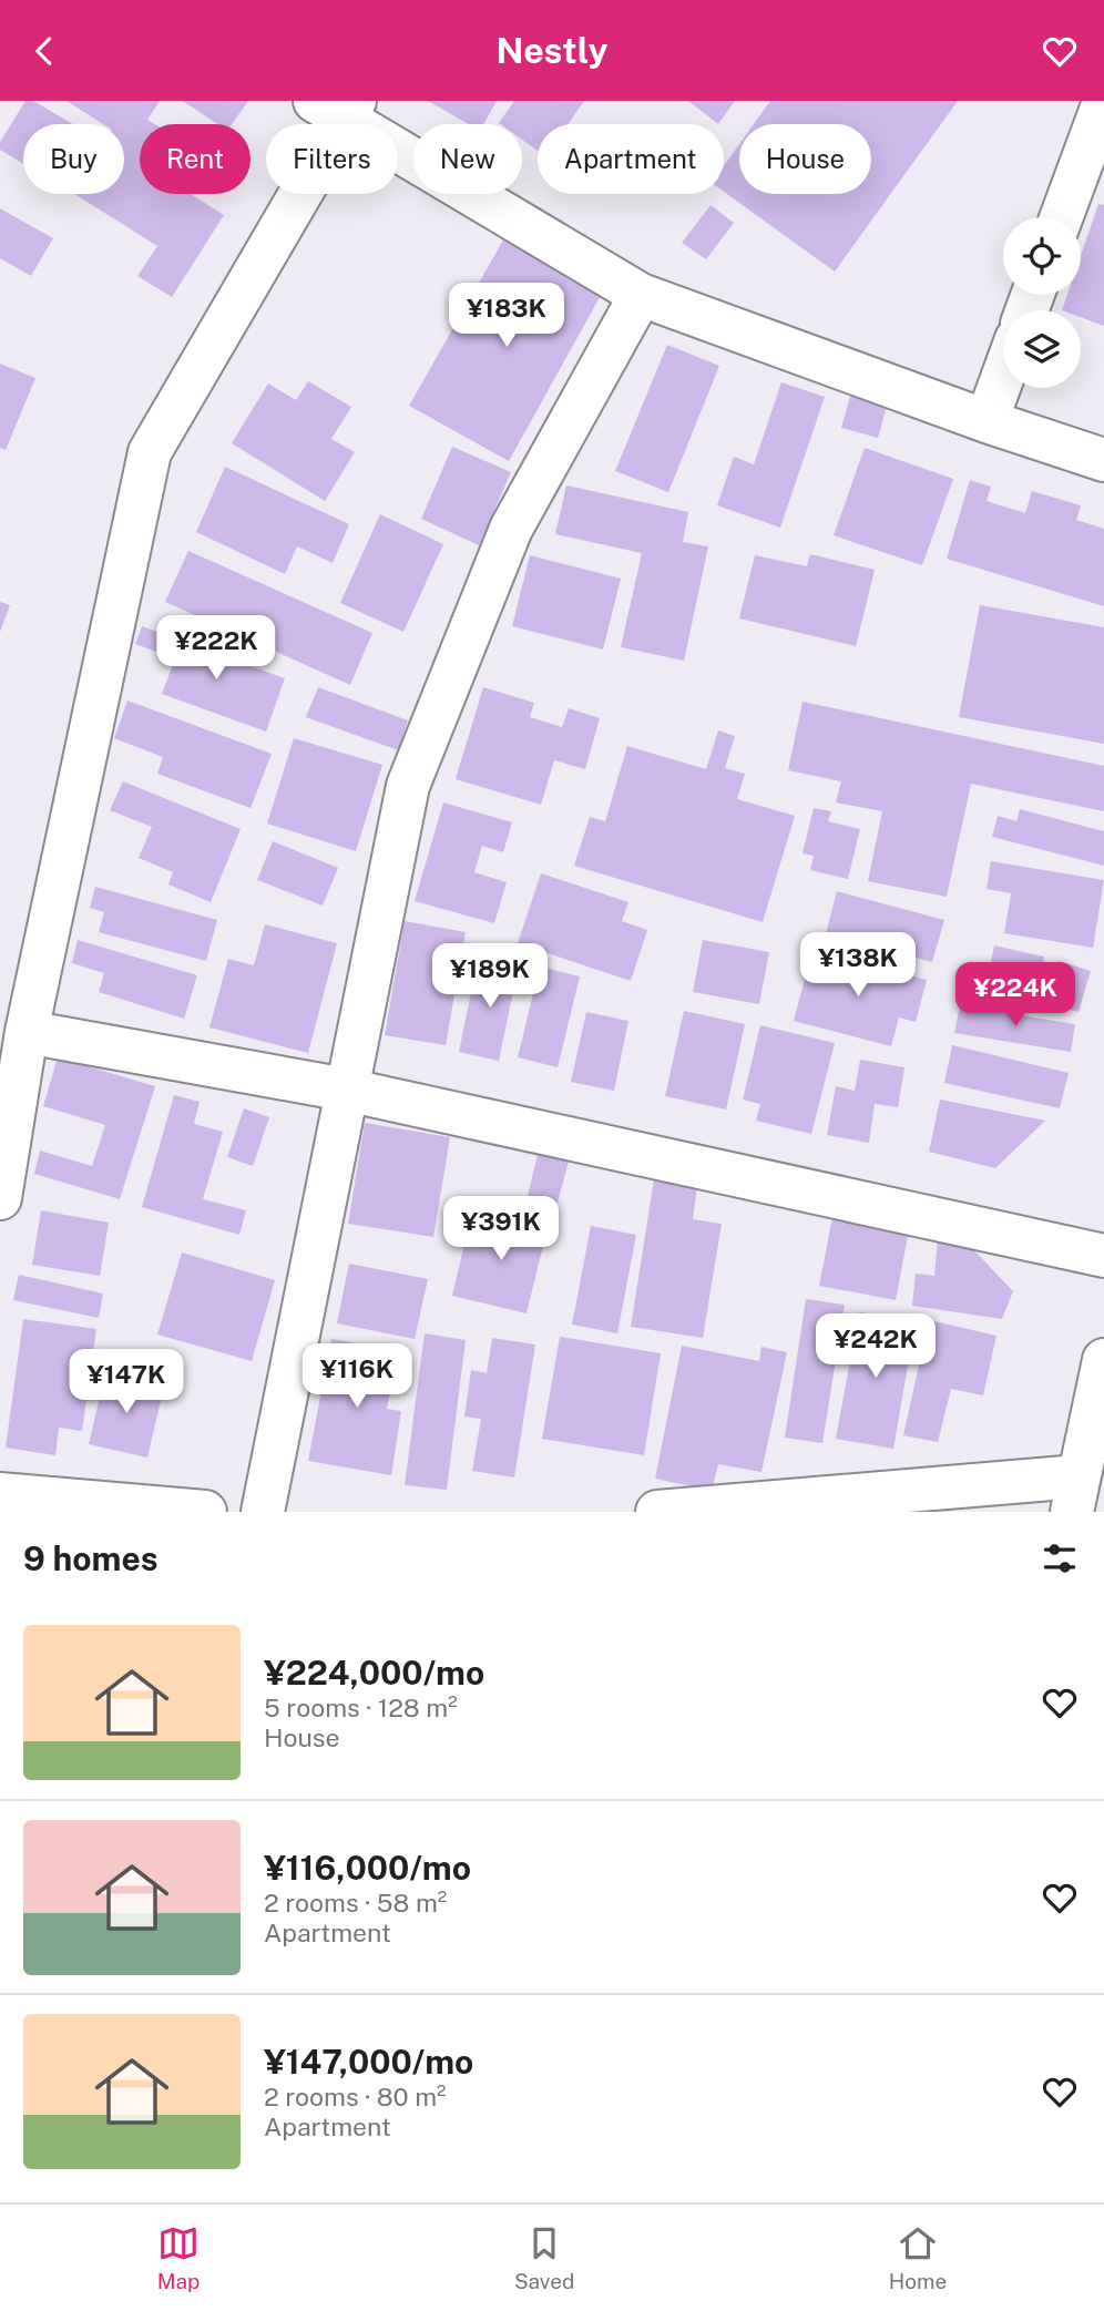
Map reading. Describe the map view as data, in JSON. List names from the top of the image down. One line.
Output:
{"page":{"header":"Nestly","chip":["Buy","Rent","Filters","New","Apartment","House"],"price":["¥183K","¥222K","¥138K","¥189K","¥224K","¥391K","¥242K","¥116K","¥147K"],"heading":"9 homes","list":[{"name":"¥224,000/mo","note":"5 rooms · 128 m² · House"},{"name":"¥116,000/mo","note":"2 rooms · 58 m² · Apartment"},{"name":"¥147,000/mo","note":"2 rooms · 80 m² · Apartment"}],"tabs":["Map","Saved","Home"]}}
